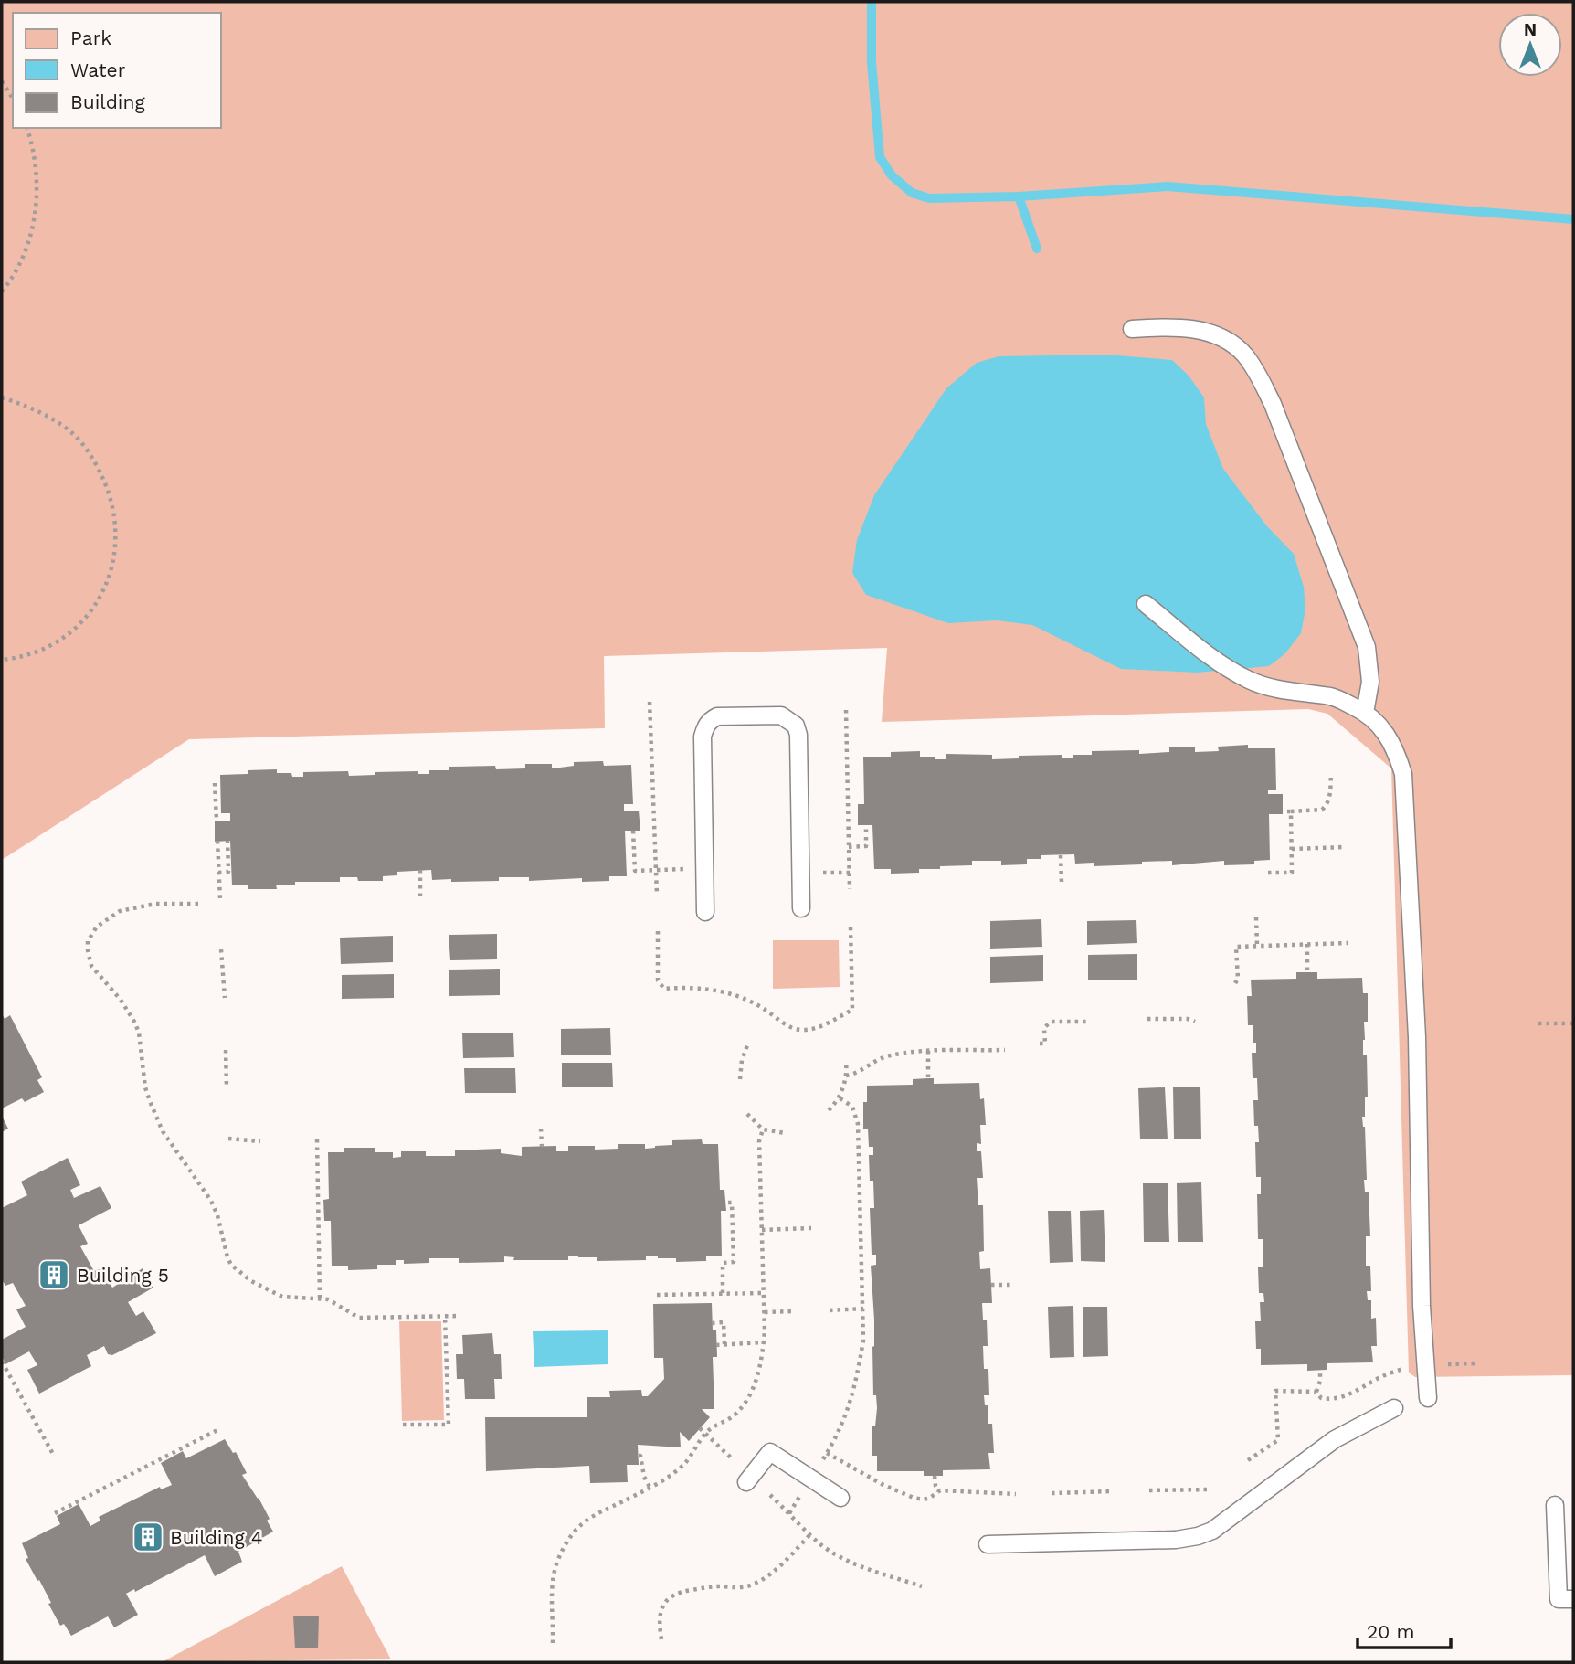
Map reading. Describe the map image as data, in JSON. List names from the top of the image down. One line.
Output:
{"places":{"building":["Building 5","Building 4"]},"legend":["Park","Water","Building"],"scale_bar":"20 m","north":"top"}
